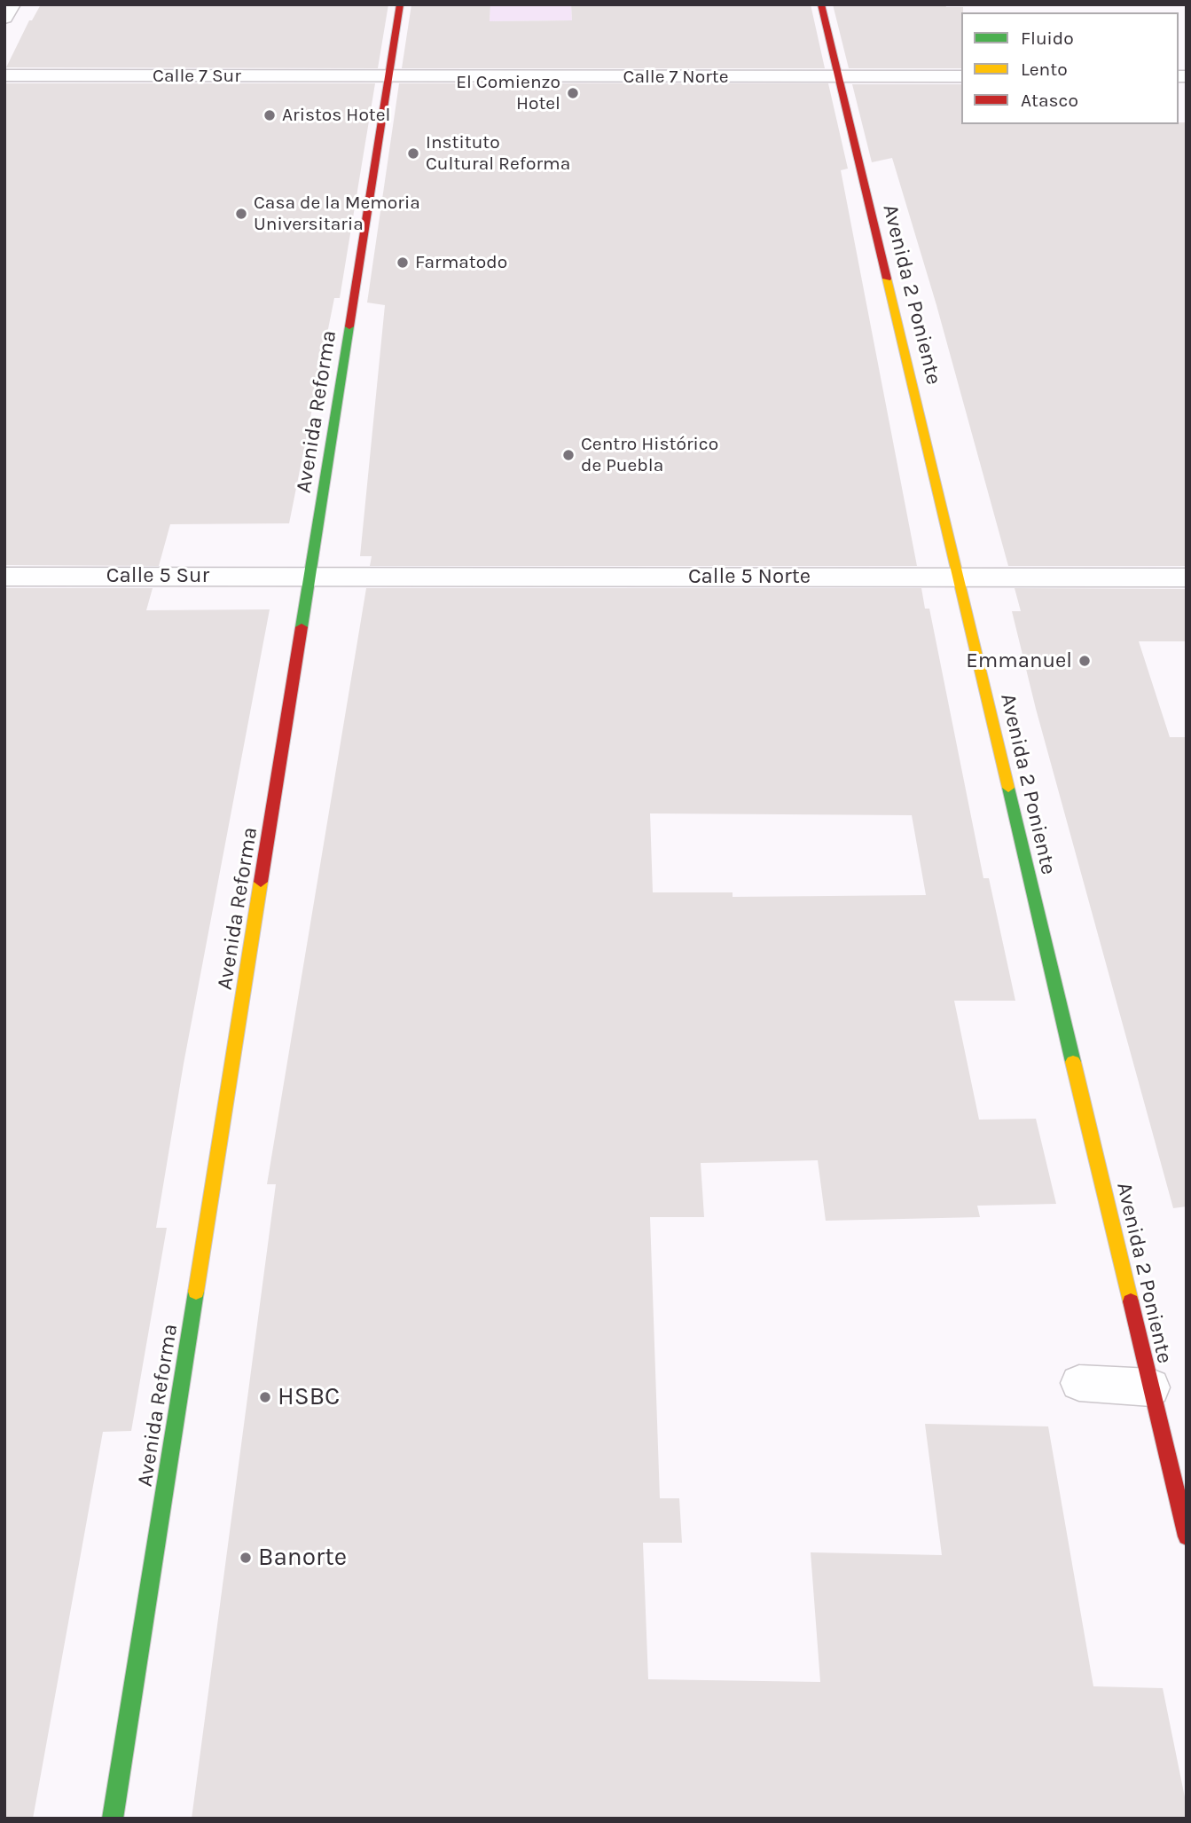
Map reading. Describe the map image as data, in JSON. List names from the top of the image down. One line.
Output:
{"streets":{"street":["Calle 7 Sur","Calle 7 Norte","Avenida 2 Poniente","Avenida Reforma","Calle 5 Sur","Calle 5 Norte"]},"crossings":[["Calle 7 Sur","Calle 7 Norte"],["Calle 7 Sur","Avenida Reforma"],["Calle 7 Norte","Avenida 2 Poniente"],["Calle 7 Norte","Avenida Reforma"],["Avenida 2 Poniente","Calle 5 Norte"],["Avenida Reforma","Calle 5 Sur"],["Avenida Reforma","Calle 5 Norte"],["Calle 5 Sur","Calle 5 Norte"]],"places":["El Comienzo Hotel","Aristos Hotel","Instituto Cultural Reforma","Casa de la Memoria Universitaria","Farmatodo","Centro Histórico de Puebla","Emmanuel","HSBC","Banorte"],"legend":["Fluido","Lento","Atasco"]}
